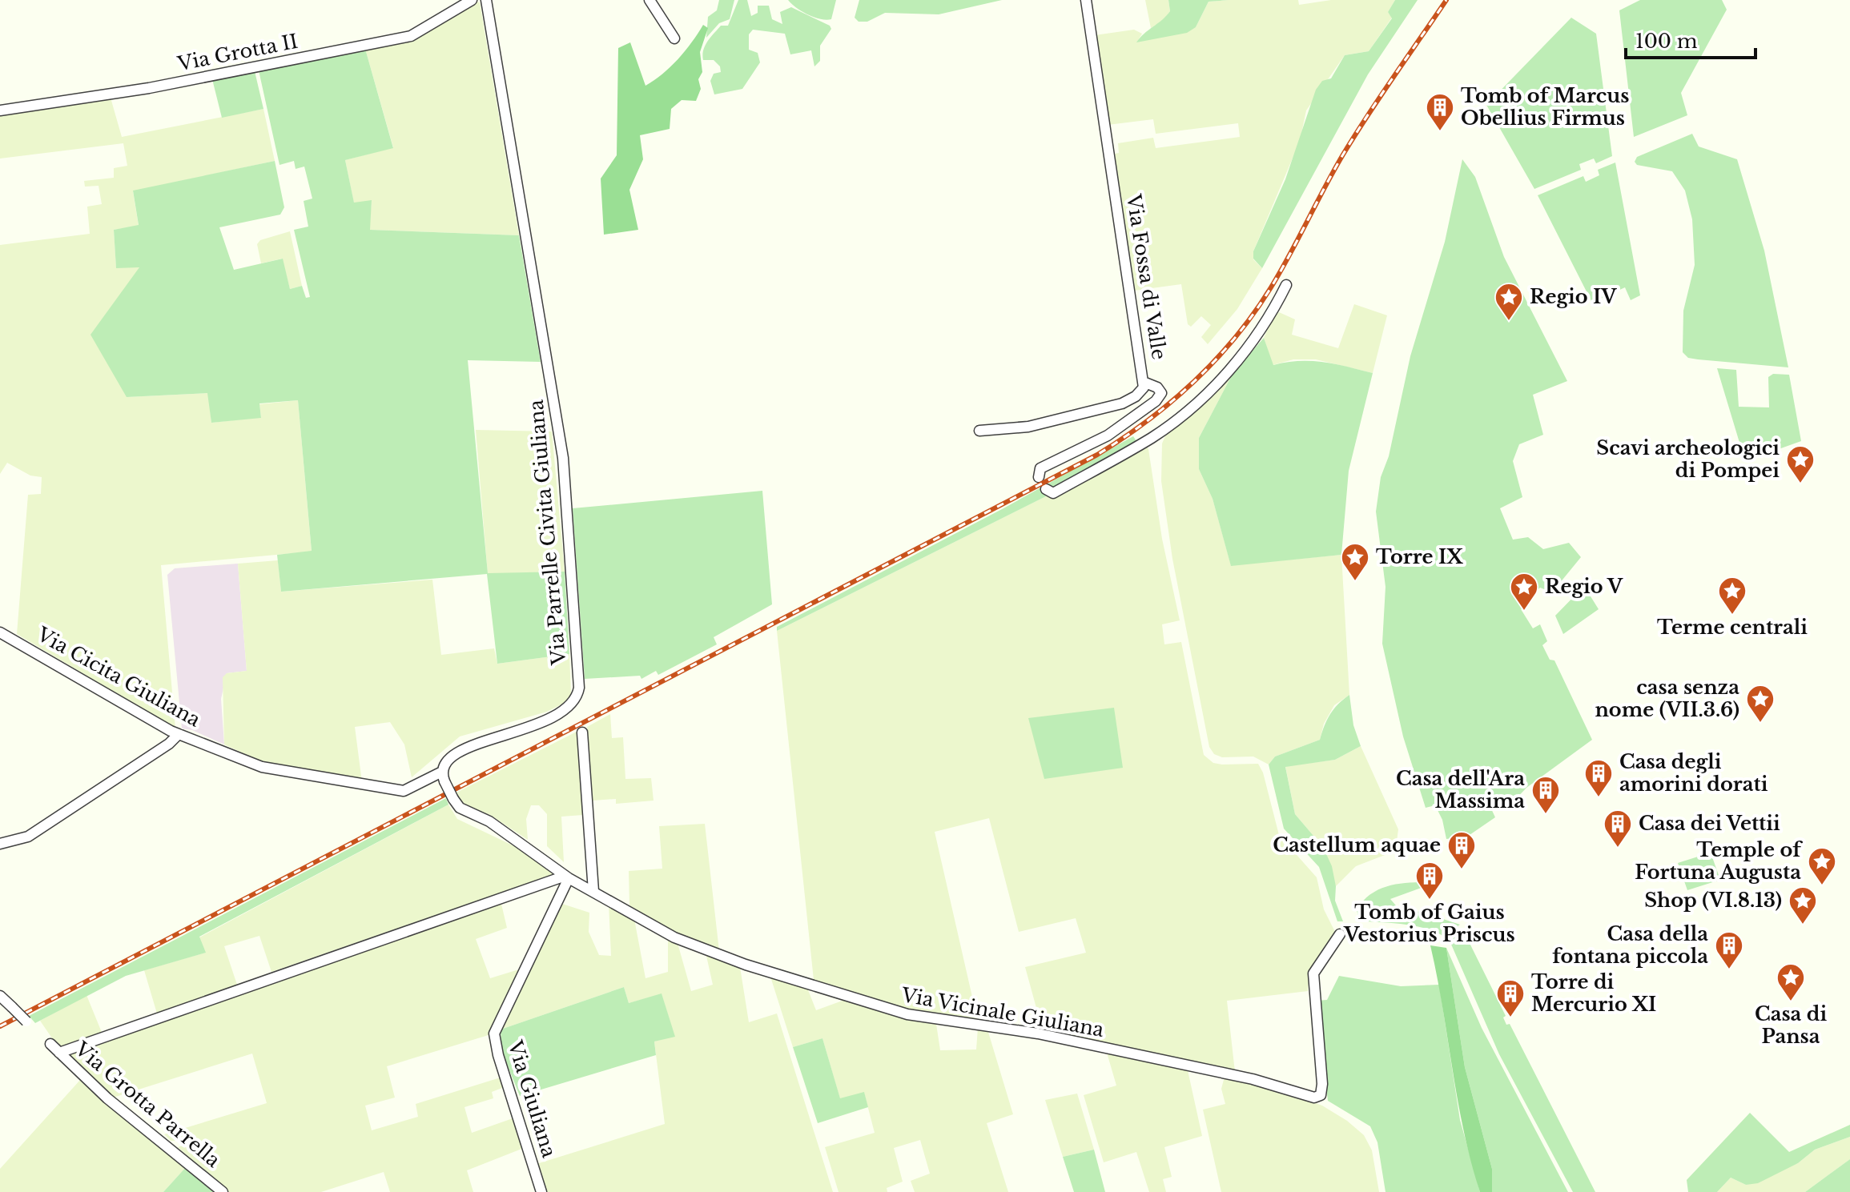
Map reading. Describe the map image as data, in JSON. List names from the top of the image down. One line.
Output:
{"streets":{"street":["Via Grotta II","Via Fossa di Valle","Via Parrelle Civita Giuliana","Via Cicita Giuliana","Via Vicinale Giuliana","Via Giuliana","Via Grotta Parrella"]},"crossings":[["Via Parrelle Civita Giuliana","Via Cicita Giuliana"],["Via Vicinale Giuliana","Via Giuliana"]],"places":{"building":["Tomb of Marcus Obellius Firmus","Casa degli amorini dorati","Casa dell'Ara Massima","Casa dei Vettii","Castellum aquae","Tomb of Gaius Vestorius Priscus","Casa della fontana piccola","Torre di Mercurio XI"],"place":["Regio IV","Scavi archeologici di Pompei","Torre IX","Regio V","Terme centrali","casa senza nome (VII.3.6)","Temple of Fortuna Augusta","Shop (VI.8.13)","Casa di Pansa"]},"scale_bar":"100 m"}
